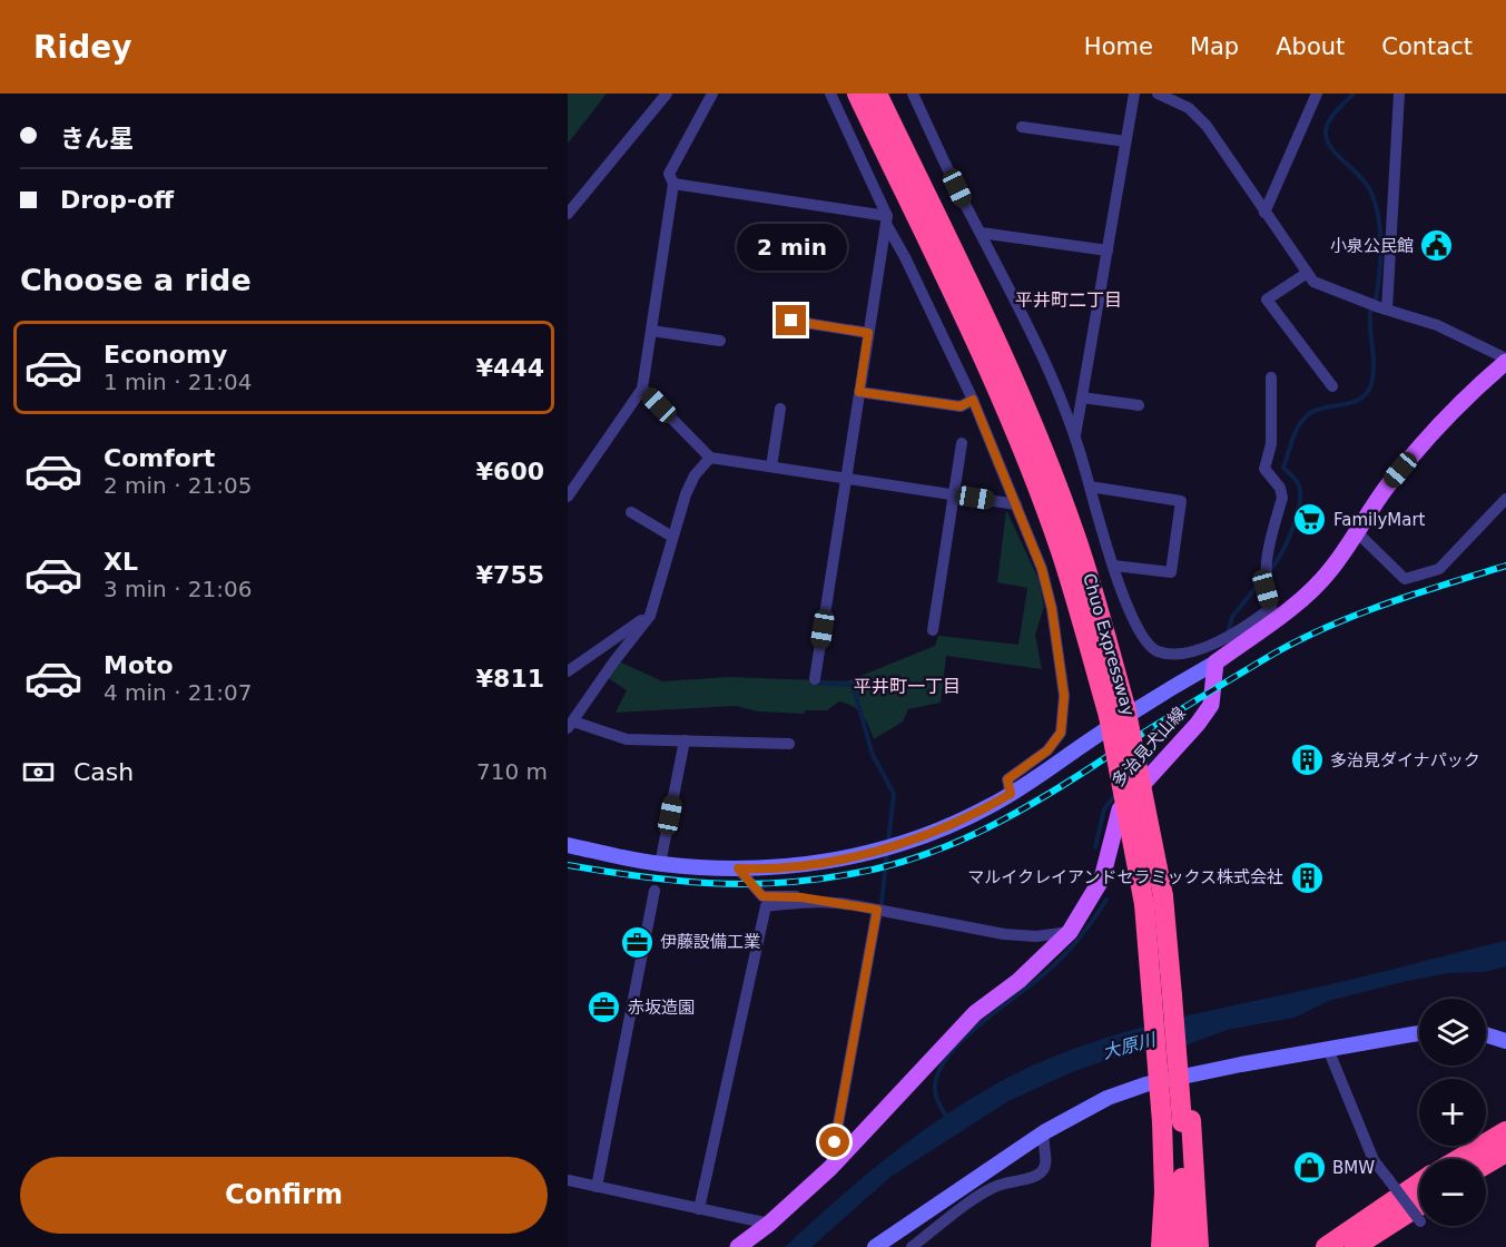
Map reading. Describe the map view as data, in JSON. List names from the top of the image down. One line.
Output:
{"streets":{"highway":["Chuo Expressway"],"main road":["多治見犬山線"]},"districts":["平井町二丁目","平井町一丁目"],"water":["大原川"],"places":{"public building":["小泉公民館"],"supermarket":["FamilyMart"],"building":["多治見ダイナパック","マルイクレイアンドセラミックス株式会社"],"office":["伊藤設備工業","赤坂造園"],"shop":["BMW"]},"page":{"header":"Ridey","nav":["Home","Map","About","Contact"],"banner":["きん星","Drop-off"],"bubble":"2 min","heading":"Choose a ride","list":[{"name":"Economy","note":"1 min · 21:04","value":"¥444"},{"name":"Comfort","note":"2 min · 21:05","value":"¥600"},{"name":"XL","note":"3 min · 21:06","value":"¥755"},{"name":"Moto","note":"4 min · 21:07","value":"¥811"}],"pay":["Cash","710 m"],"map_buttons":["+","−"],"buttons":"Confirm"}}
